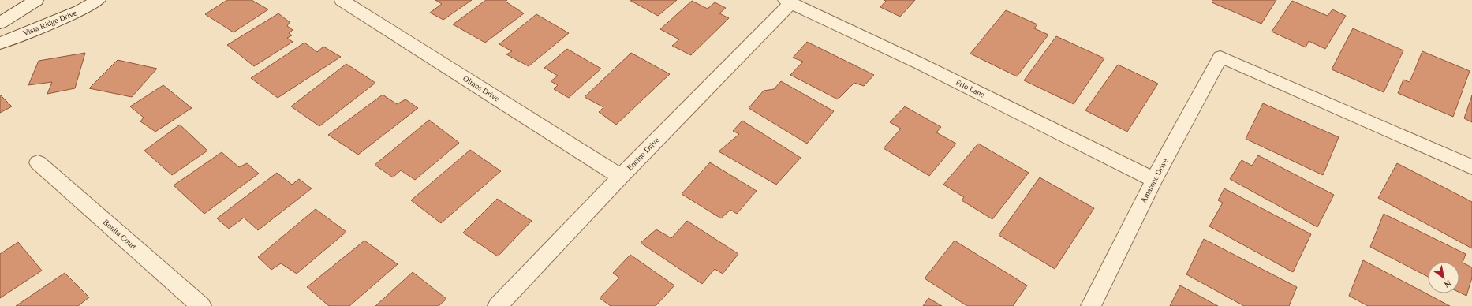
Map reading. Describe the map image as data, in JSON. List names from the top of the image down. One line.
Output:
{"streets":{"street":["Vista Ridge Drive","Olmos Drive","Frio Lane","Encino Drive","Amarone Drive","Bonita Court"]},"crossings":[["Olmos Drive","Encino Drive"],["Frio Lane","Encino Drive"],["Frio Lane","Amarone Drive"]],"north":"bottom right"}
